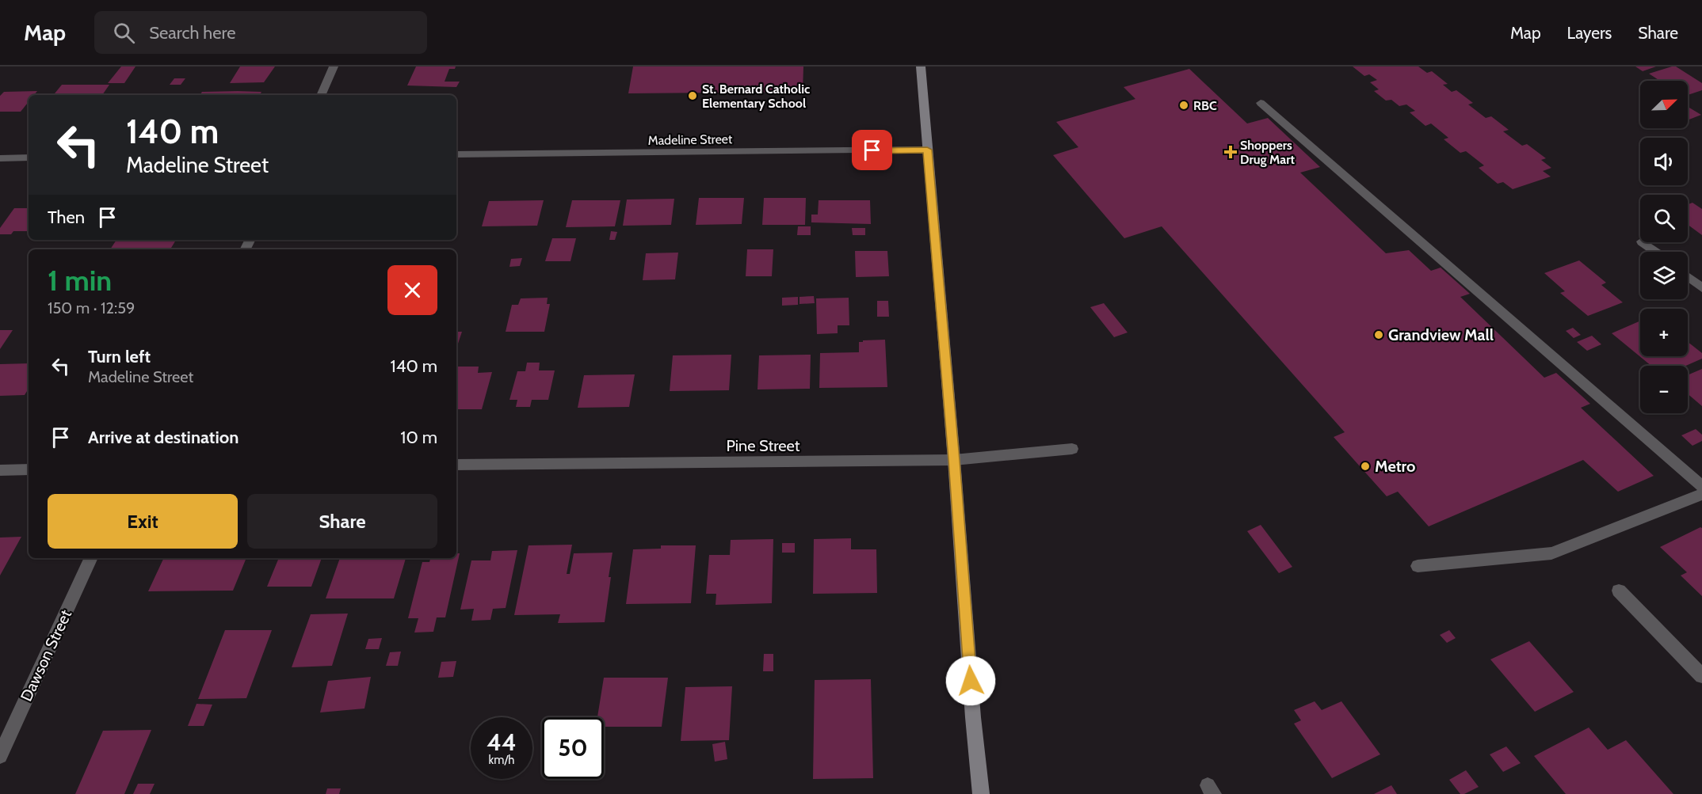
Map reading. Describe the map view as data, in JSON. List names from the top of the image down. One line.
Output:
{"streets":{"street":["Madeline Street","Pine Street","Dawson Street"]},"places":{"other":["St. Bernard Catholic Elementary School","RBC","Grandview Mall","Metro"],"health":["Shoppers Drug Mart"]},"north":"top right","page":{"header":"Map","search":"Search here","nav":["Map","Layers","Share"],"map_buttons":["+","−"],"turn":["140 m","Madeline Street"],"then":"Then","heading":["1 min","150 m · 12:59"],"list":[{"name":"Turn left","note":"Madeline Street","value":"140 m"},{"name":"Arrive at destination","value":"10 m"}],"buttons":["Exit","Share"],"speed":"44 km/h","limit":"50"}}
